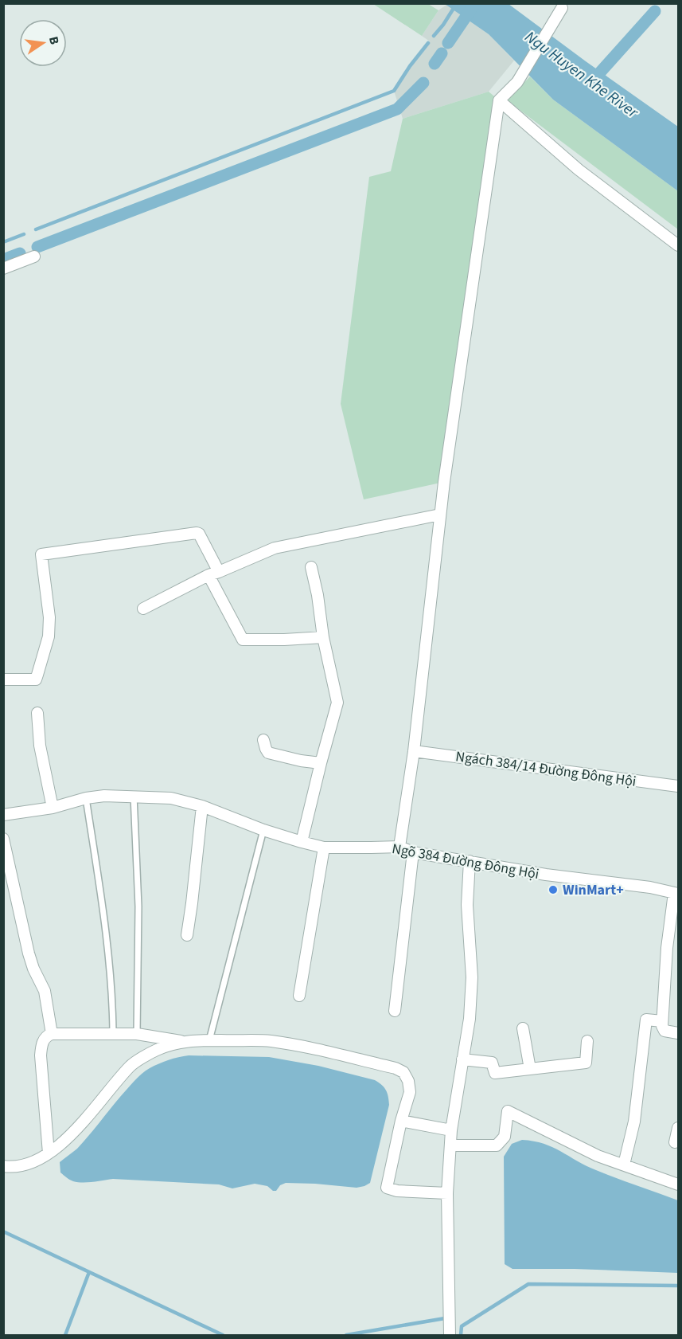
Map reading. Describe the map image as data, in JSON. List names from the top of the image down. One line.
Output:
{"streets":{"street":["Ngách 384/14 Đường Đông Hội","Ngõ 384 Đường Đông Hội"]},"water":["Ngu Huyen Khe River"],"places":["WinMart+"],"north":"right"}
